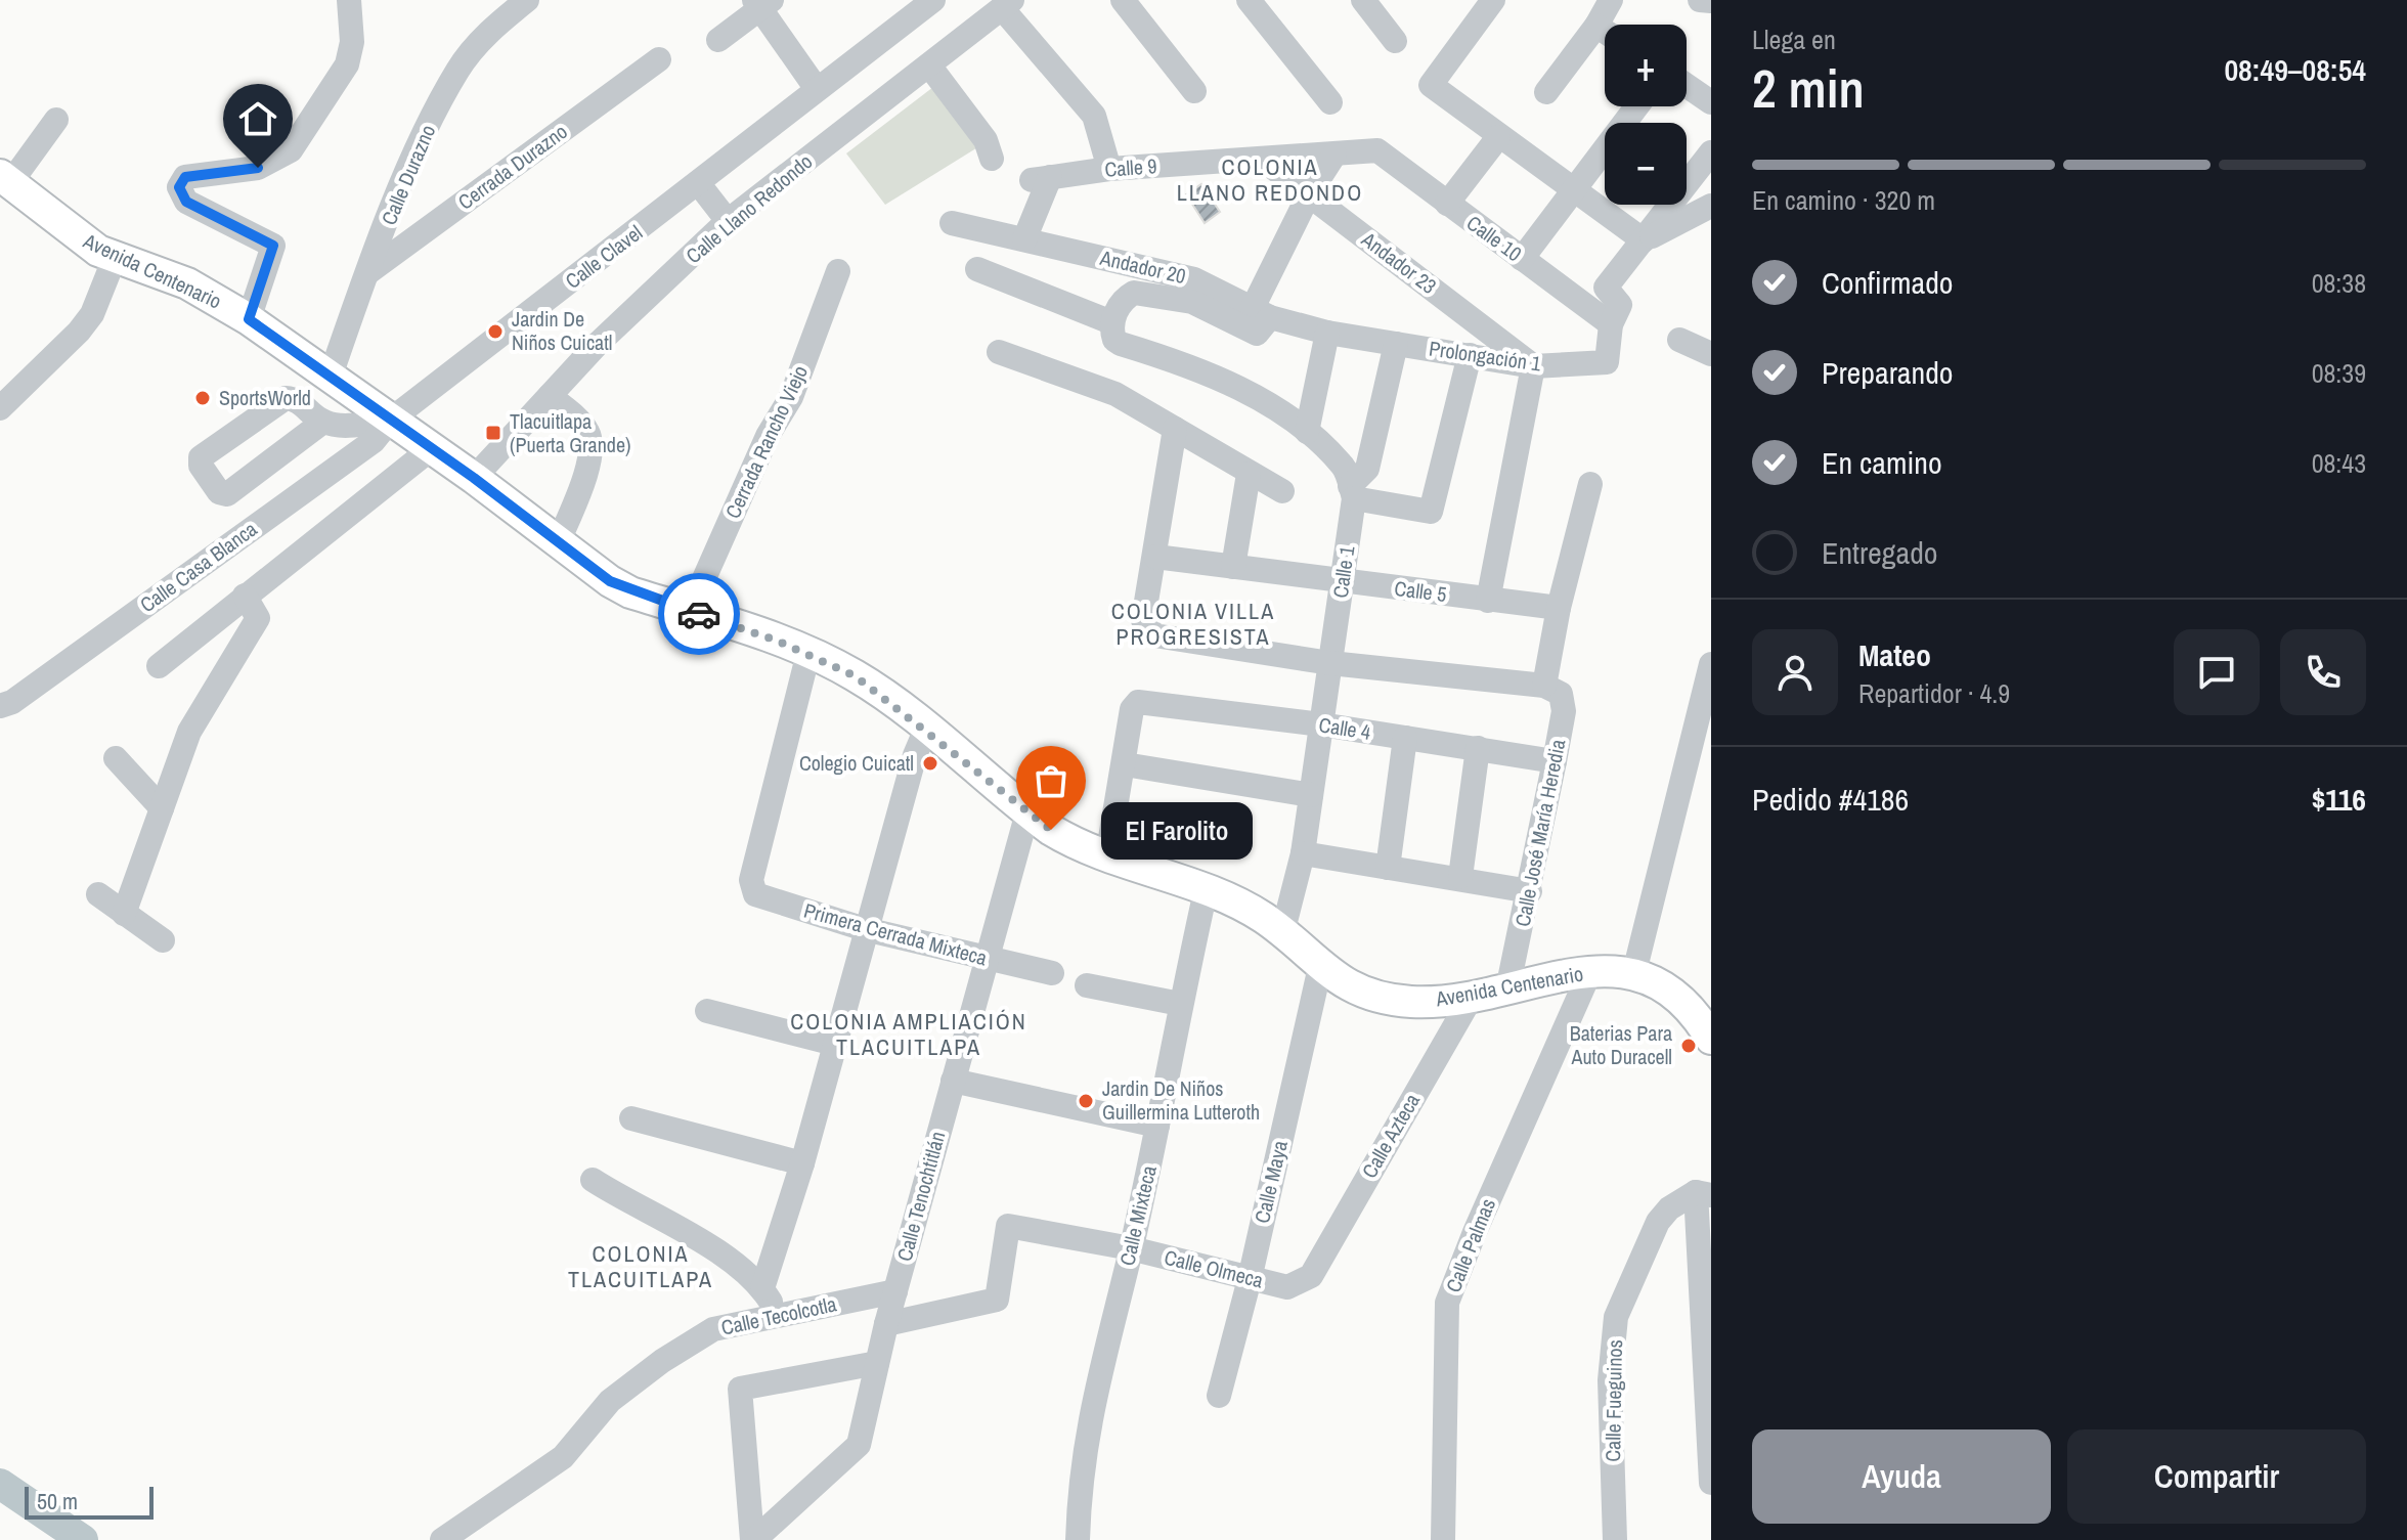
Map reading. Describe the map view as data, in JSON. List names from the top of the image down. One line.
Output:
{"streets":{"main road":["Avenida Centenario"],"street":["Cerrada Durazno","Calle 9","Calle Durazno","Calle Llano Redondo","Calle 10","Calle Clavel","Andador 23","Andador 20","Prolongación 1","Cerrada Rancho Viejo","Calle Casa Blanca","Calle 1","Calle 5","Calle 4","Calle José María Heredia","Primera Cerrada Mixteca","Calle Azteca","Calle Maya","Calle Tenochtitlán","Calle Mixteca","Calle Palmas","Calle Olmeca","Calle Tecolcotla","Calle Fueguinos"]},"crossings":[["Cerrada Durazno","Calle Durazno"],["Calle 9","Calle 10"],["Calle 9","Andador 23"],["Calle 9","Andador 20"],["Calle Durazno","Avenida Centenario"],["Calle Llano Redondo","Avenida Centenario"],["Calle 10","Prolongación 1"],["Calle Clavel","Avenida Centenario"],["Calle Clavel","Calle Casa Blanca"],["Andador 23","Prolongación 1"],["Andador 20","Prolongación 1"],["Avenida Centenario","Cerrada Rancho Viejo"],["Avenida Centenario","Calle Casa Blanca"],["Avenida Centenario","Calle 1"],["Avenida Centenario","Calle José María Heredia"],["Avenida Centenario","Primera Cerrada Mixteca"],["Avenida Centenario","Calle Azteca"],["Avenida Centenario","Calle Maya"],["Avenida Centenario","Calle Tenochtitlán"],["Avenida Centenario","Calle Mixteca"],["Avenida Centenario","Calle Palmas"],["Calle 1","Calle 5"],["Calle 1","Calle 4"],["Calle 4","Calle José María Heredia"],["Primera Cerrada Mixteca","Calle Tenochtitlán"],["Calle Azteca","Calle Olmeca"],["Calle Maya","Calle Olmeca"],["Calle Tenochtitlán","Calle Olmeca"],["Calle Tenochtitlán","Calle Tecolcotla"],["Calle Mixteca","Calle Olmeca"]],"districts":["COLONIA LLANO REDONDO","COLONIA VILLA PROGRESISTA","COLONIA AMPLIACIÓN TLACUITLAPA","COLONIA TLACUITLAPA"],"places":{"other":["Jardin De Niños Cuicatl","SportsWorld","Colegio Cuicatl","El Farolito","Baterias Para Auto Duracell","Jardin De Niños Guillermina Lutteroth"],"transit":["Tlacuitlapa (Puerta Grande)"]},"scale_bar":"50 m","page":{"heading":["2 min","Llega en","08:49–08:54"],"panel":["Mateo","Repartidor · 4.9","Pedido #4186","$116"],"map_buttons":["+","−"],"bar":"En camino · 320 m","list":[["Confirmado","08:38"],["Preparando","08:39"],["En camino","08:43"],"Entregado"],"bubble":"El Farolito","buttons":["Ayuda","Compartir"],"scale":"50 m"}}
